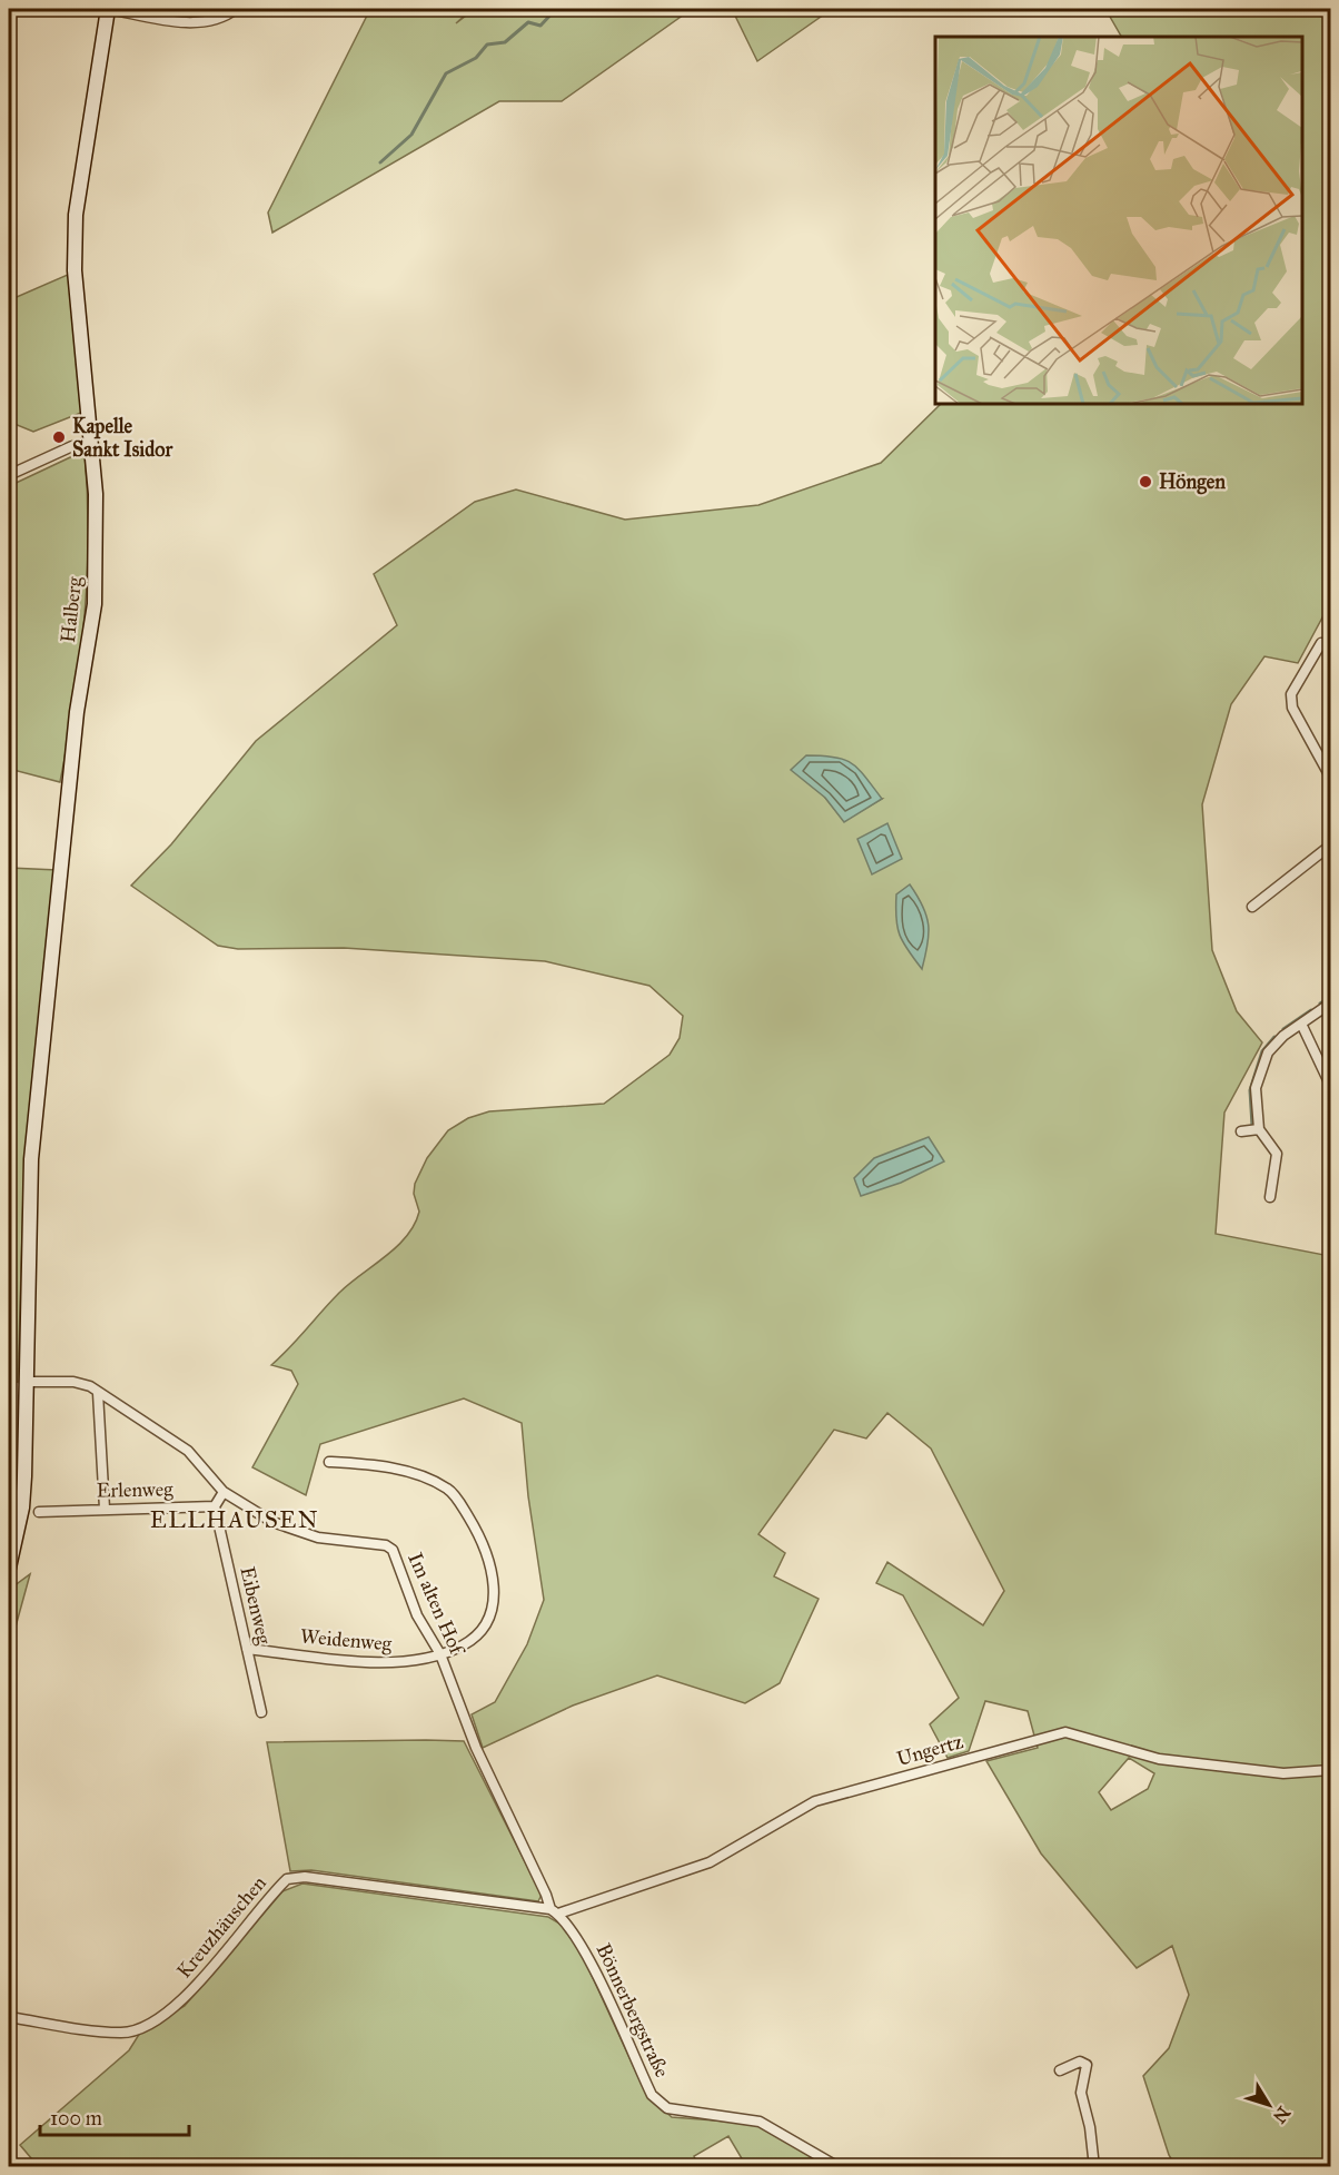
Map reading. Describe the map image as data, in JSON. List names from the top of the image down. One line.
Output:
{"streets":{"street":["Halberg","Erlenweg","Im alten Hof","Eibenweg","Weidenweg","Ungertz","Kreuzhäuschen","Bönnerbergstraße"]},"crossings":[["Halberg","Im alten Hof"],["Erlenweg","Eibenweg"],["Im alten Hof","Weidenweg"],["Im alten Hof","Ungertz"],["Im alten Hof","Kreuzhäuschen"],["Im alten Hof","Bönnerbergstraße"],["Eibenweg","Weidenweg"],["Ungertz","Kreuzhäuschen"],["Ungertz","Bönnerbergstraße"],["Kreuzhäuschen","Bönnerbergstraße"]],"districts":["ELLHAUSEN"],"places":["Kapelle Sankt Isidor","Höngen"],"scale_bar":"100 m","north":"bottom right"}
